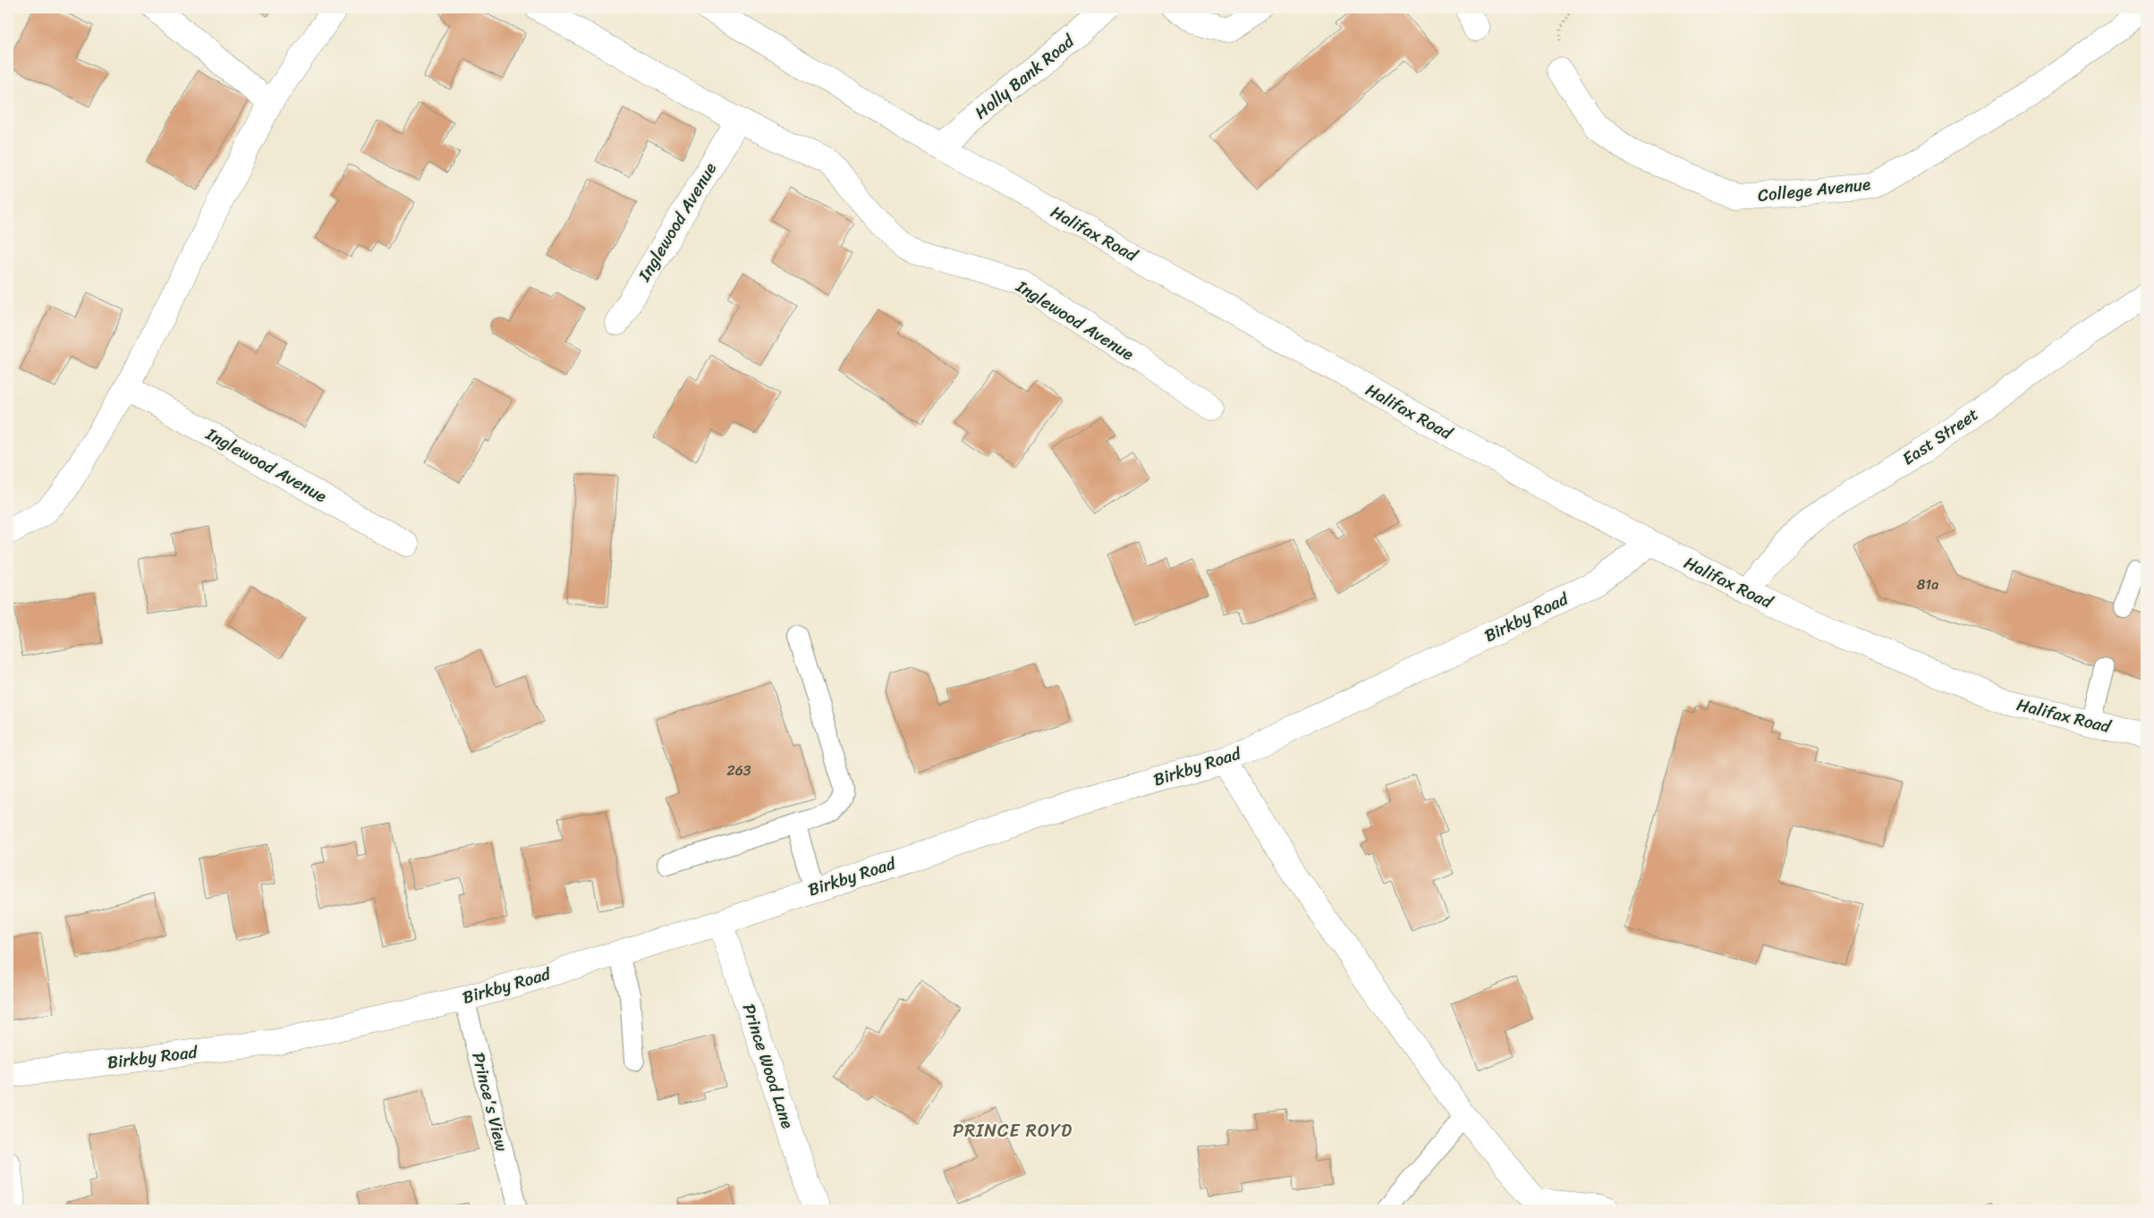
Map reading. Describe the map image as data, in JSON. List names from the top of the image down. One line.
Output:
{"streets":{"main road":["Holly Bank Road","College Avenue","Inglewood Avenue","Halifax Road","East Street","Birkby Road","Prince Wood Lane"],"lane":["Prince's View"]},"crossings":[["Holly Bank Road","Halifax Road"],["Halifax Road","East Street"],["Halifax Road","Birkby Road"],["Birkby Road","Prince Wood Lane"],["Birkby Road","Prince's View"]],"districts":["PRINCE ROYD"],"house_numbers":["81a","263"]}
